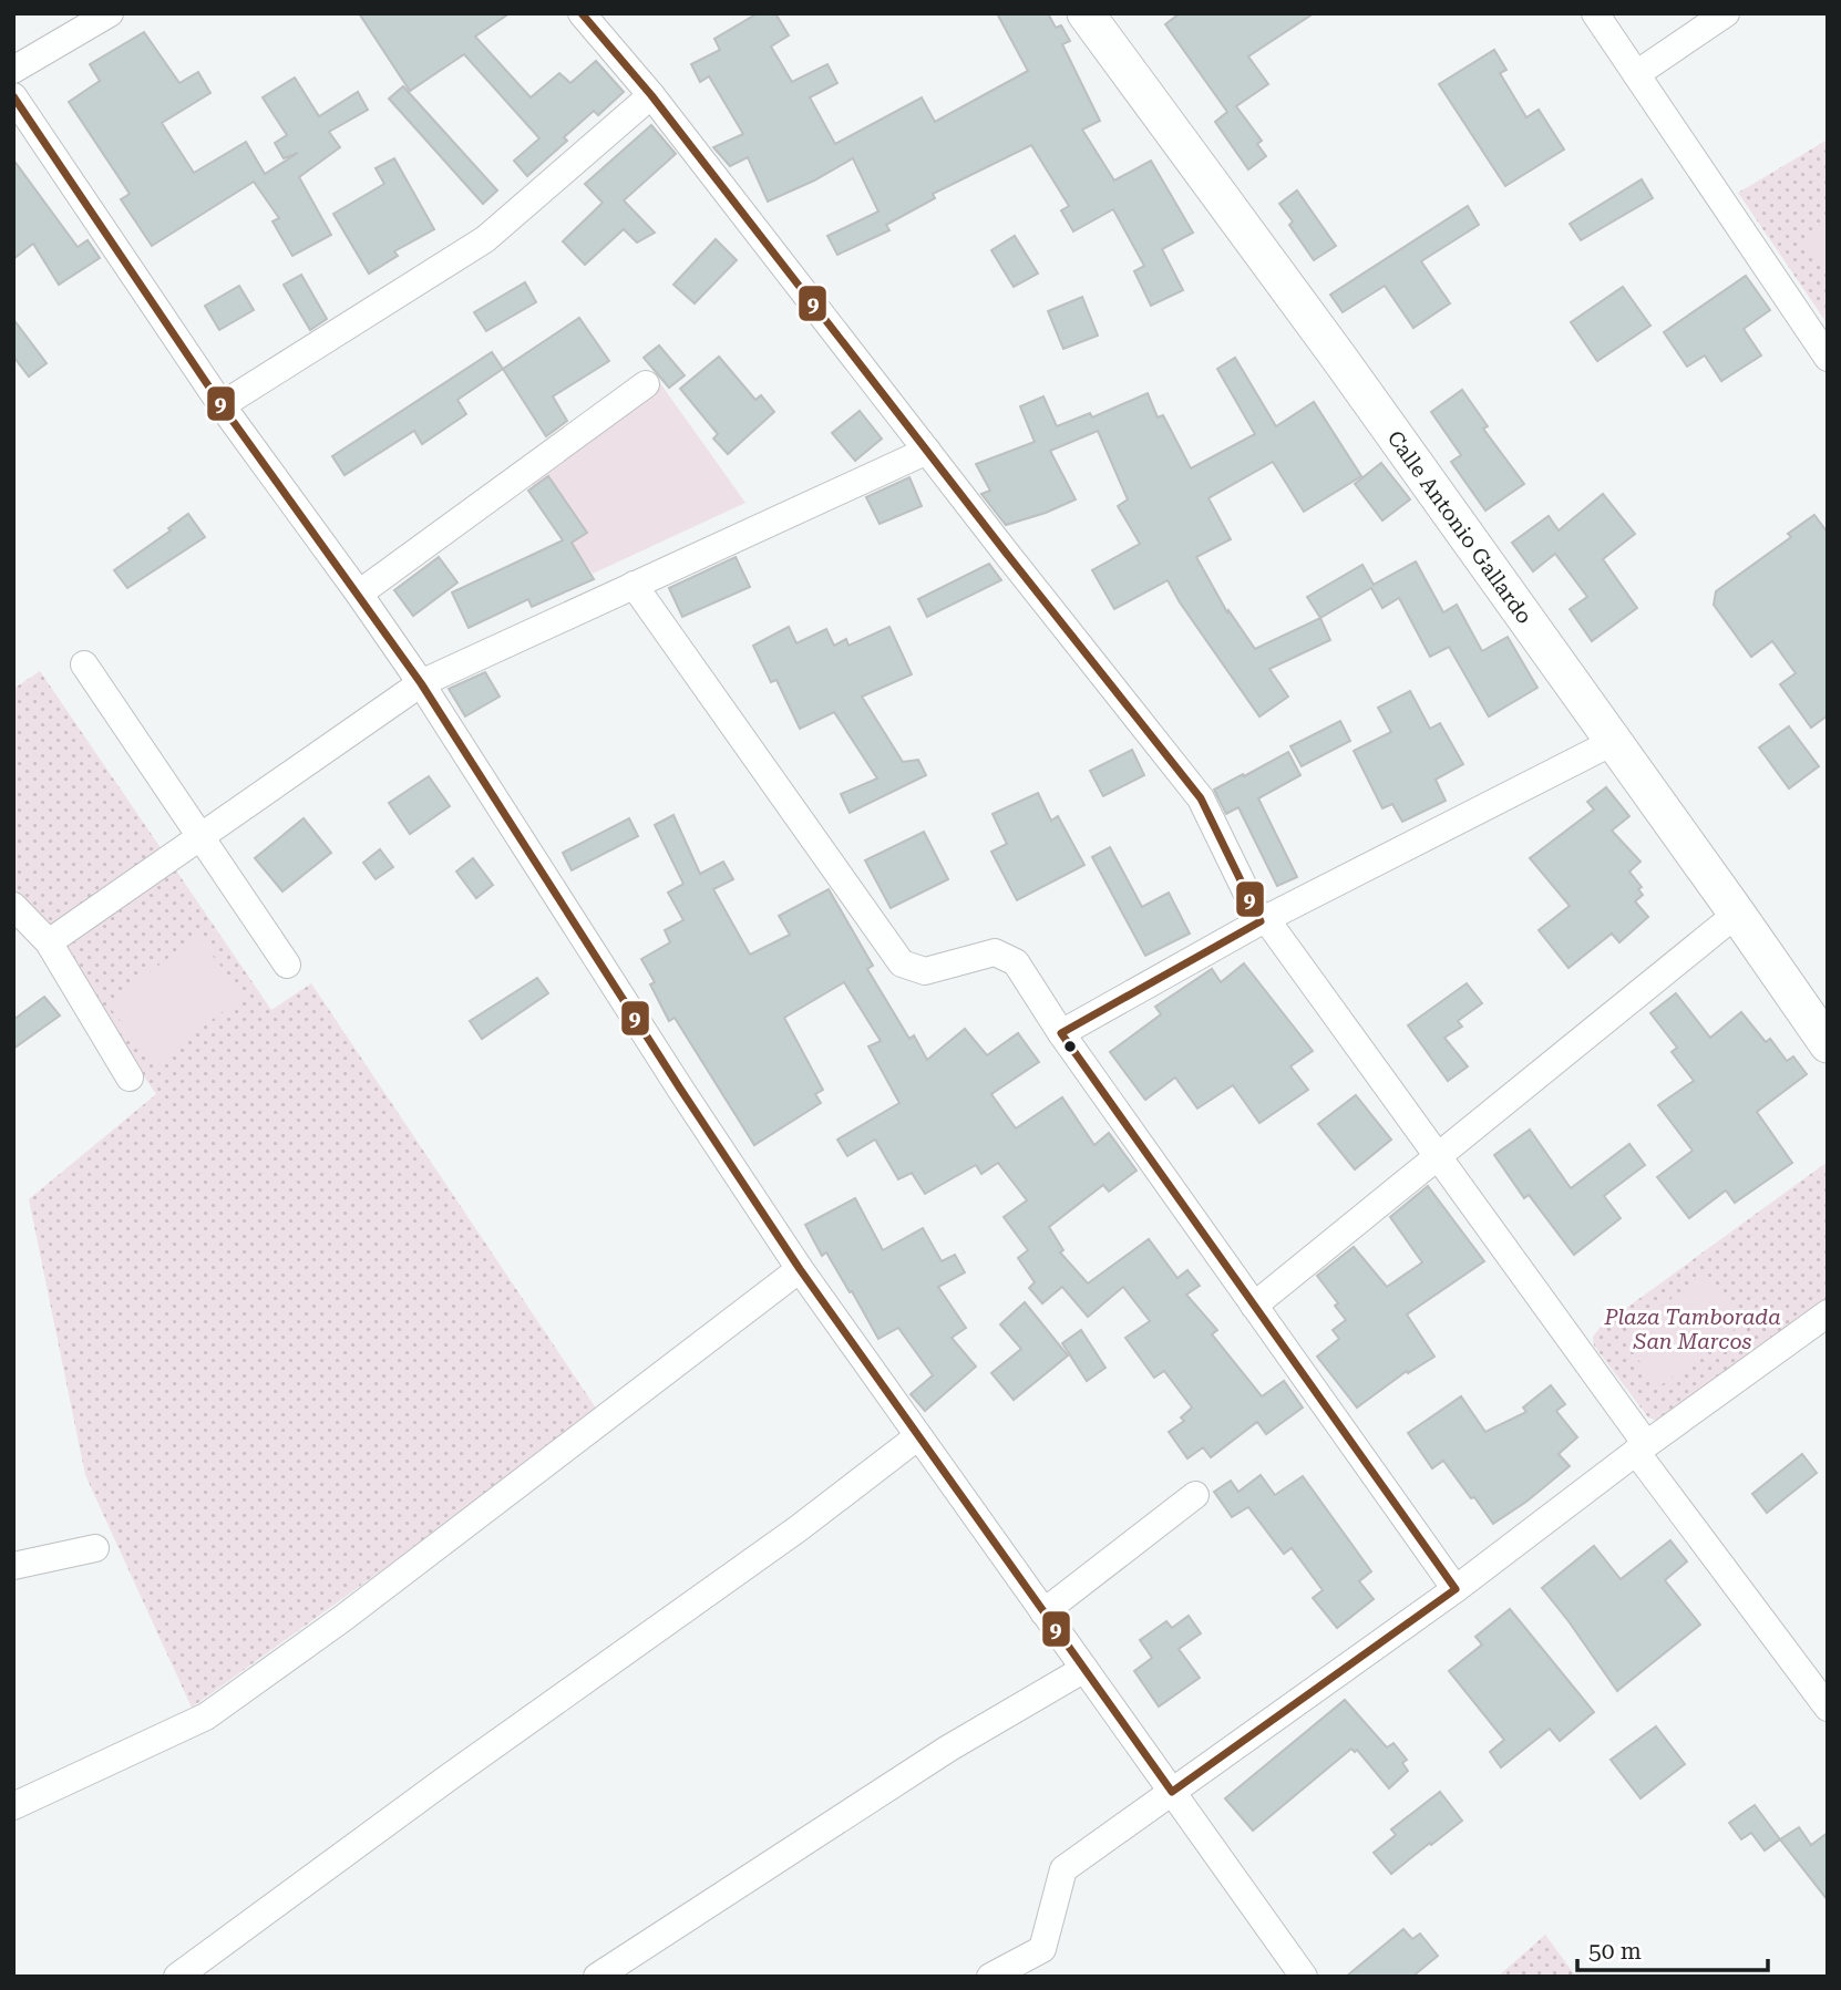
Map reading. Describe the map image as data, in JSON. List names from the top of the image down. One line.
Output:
{"streets":{"main road":["Calle Antonio Gallardo"]},"parks":["Plaza Tamborada San Marcos"],"lines":["transit line 9"],"scale_bar":"50 m"}
